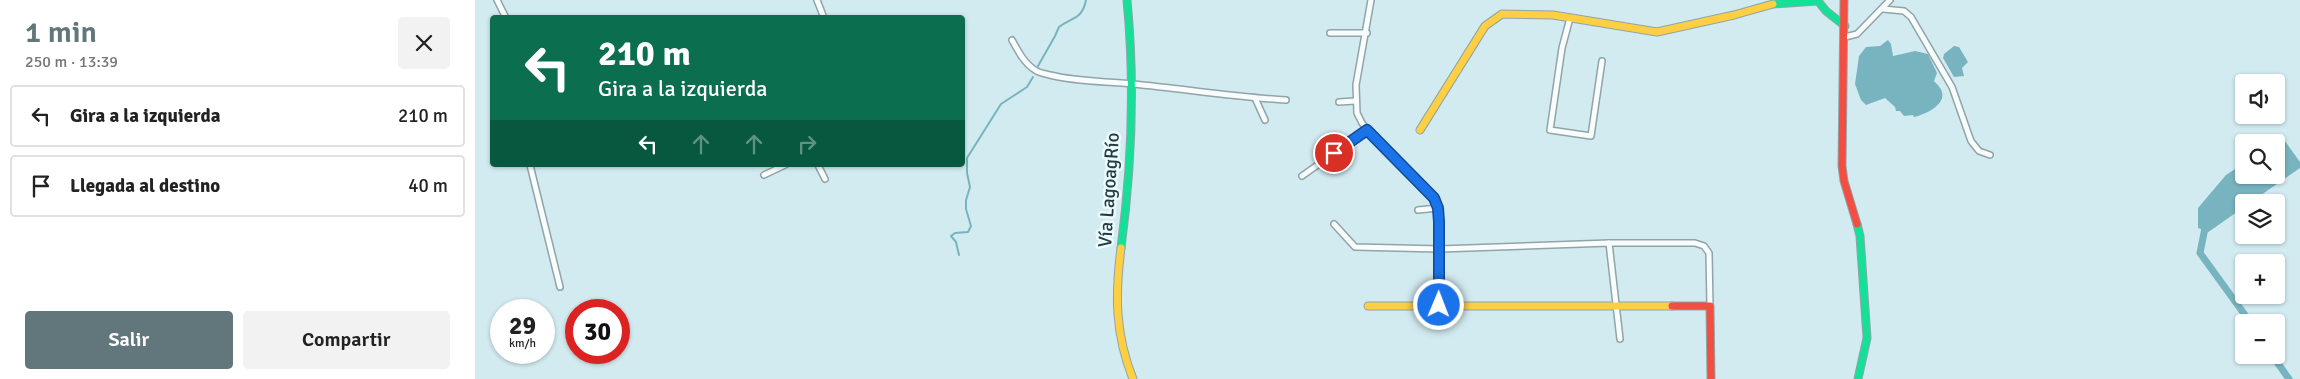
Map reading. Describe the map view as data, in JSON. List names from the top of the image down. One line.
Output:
{"streets":{"main road":["Vía LagoagRío"]},"page":{"heading":["1 min","250 m · 13:39"],"turn":["210 m","Gira a la izquierda"],"map_buttons":["+","−"],"list":[{"name":"Gira a la izquierda","value":"210 m"},{"name":"Llegada al destino","value":"40 m"}],"speed":"29 km/h","limit":"30","buttons":["Salir","Compartir"]}}
